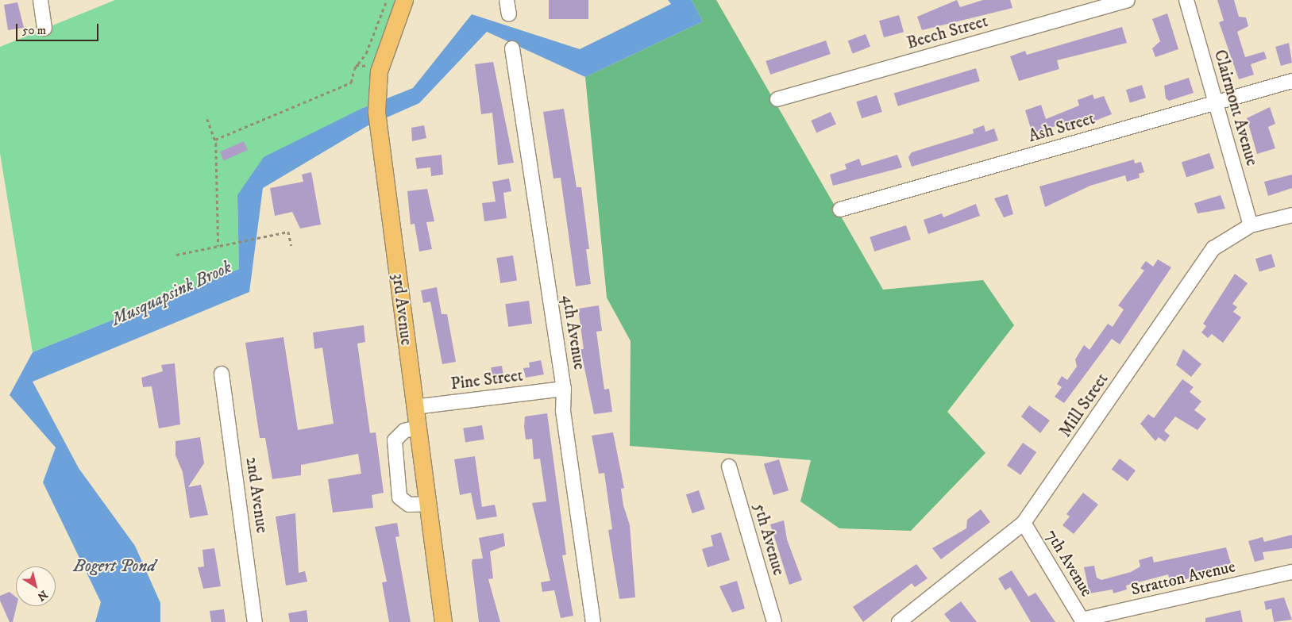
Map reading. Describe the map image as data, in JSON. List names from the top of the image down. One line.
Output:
{"streets":{"main road":["3rd Avenue"],"street":["Beech Street","Clairmont Avenue","Ash Street","4th Avenue","Pine Street","Mill Street","2nd Avenue","5th Avenue","7th Avenue","Stratton Avenue"]},"crossings":[["Clairmont Avenue","Ash Street"],["Clairmont Avenue","Mill Street"],["3rd Avenue","Pine Street"],["4th Avenue","Pine Street"],["Mill Street","7th Avenue"],["7th Avenue","Stratton Avenue"]],"water":["Musquapsink Brook","Bogert Pond"],"scale_bar":"50 m","north":"bottom right"}
